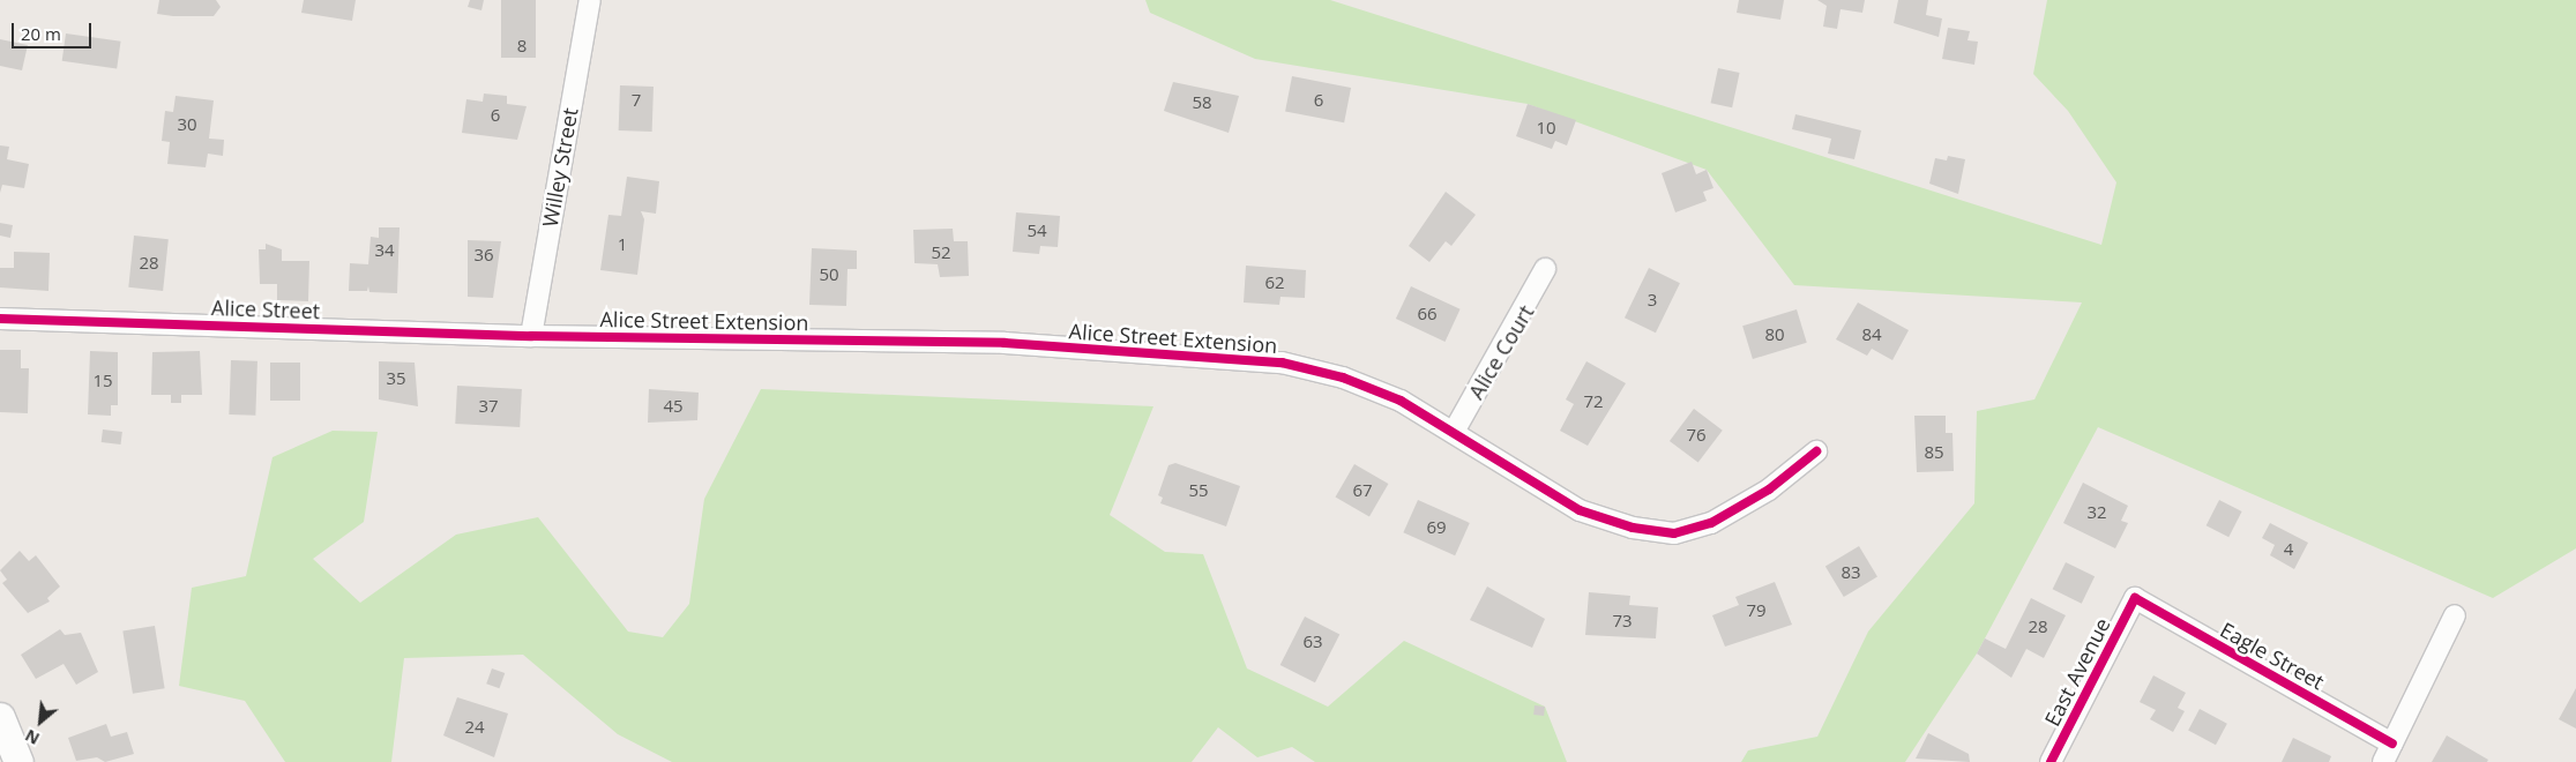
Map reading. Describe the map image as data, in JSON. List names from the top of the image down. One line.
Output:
{"streets":{"street":["Willey Street","Alice Street","Alice Street Extension","Alice Court","Eagle Street","East Avenue"]},"crossings":[["Willey Street","Alice Street"],["Willey Street","Alice Street Extension"],["Alice Street","Alice Street Extension"],["Alice Street Extension","Alice Court"],["Eagle Street","East Avenue"]],"house_numbers":["8","7","6","58","6","30","10","54","1","34","52","36","28","50","62","3","66","80","84","35","15","72","37","45","76","85","55","67","32","69","4","83","79","73","28","63","24"],"scale_bar":"20 m","north":"bottom left"}
